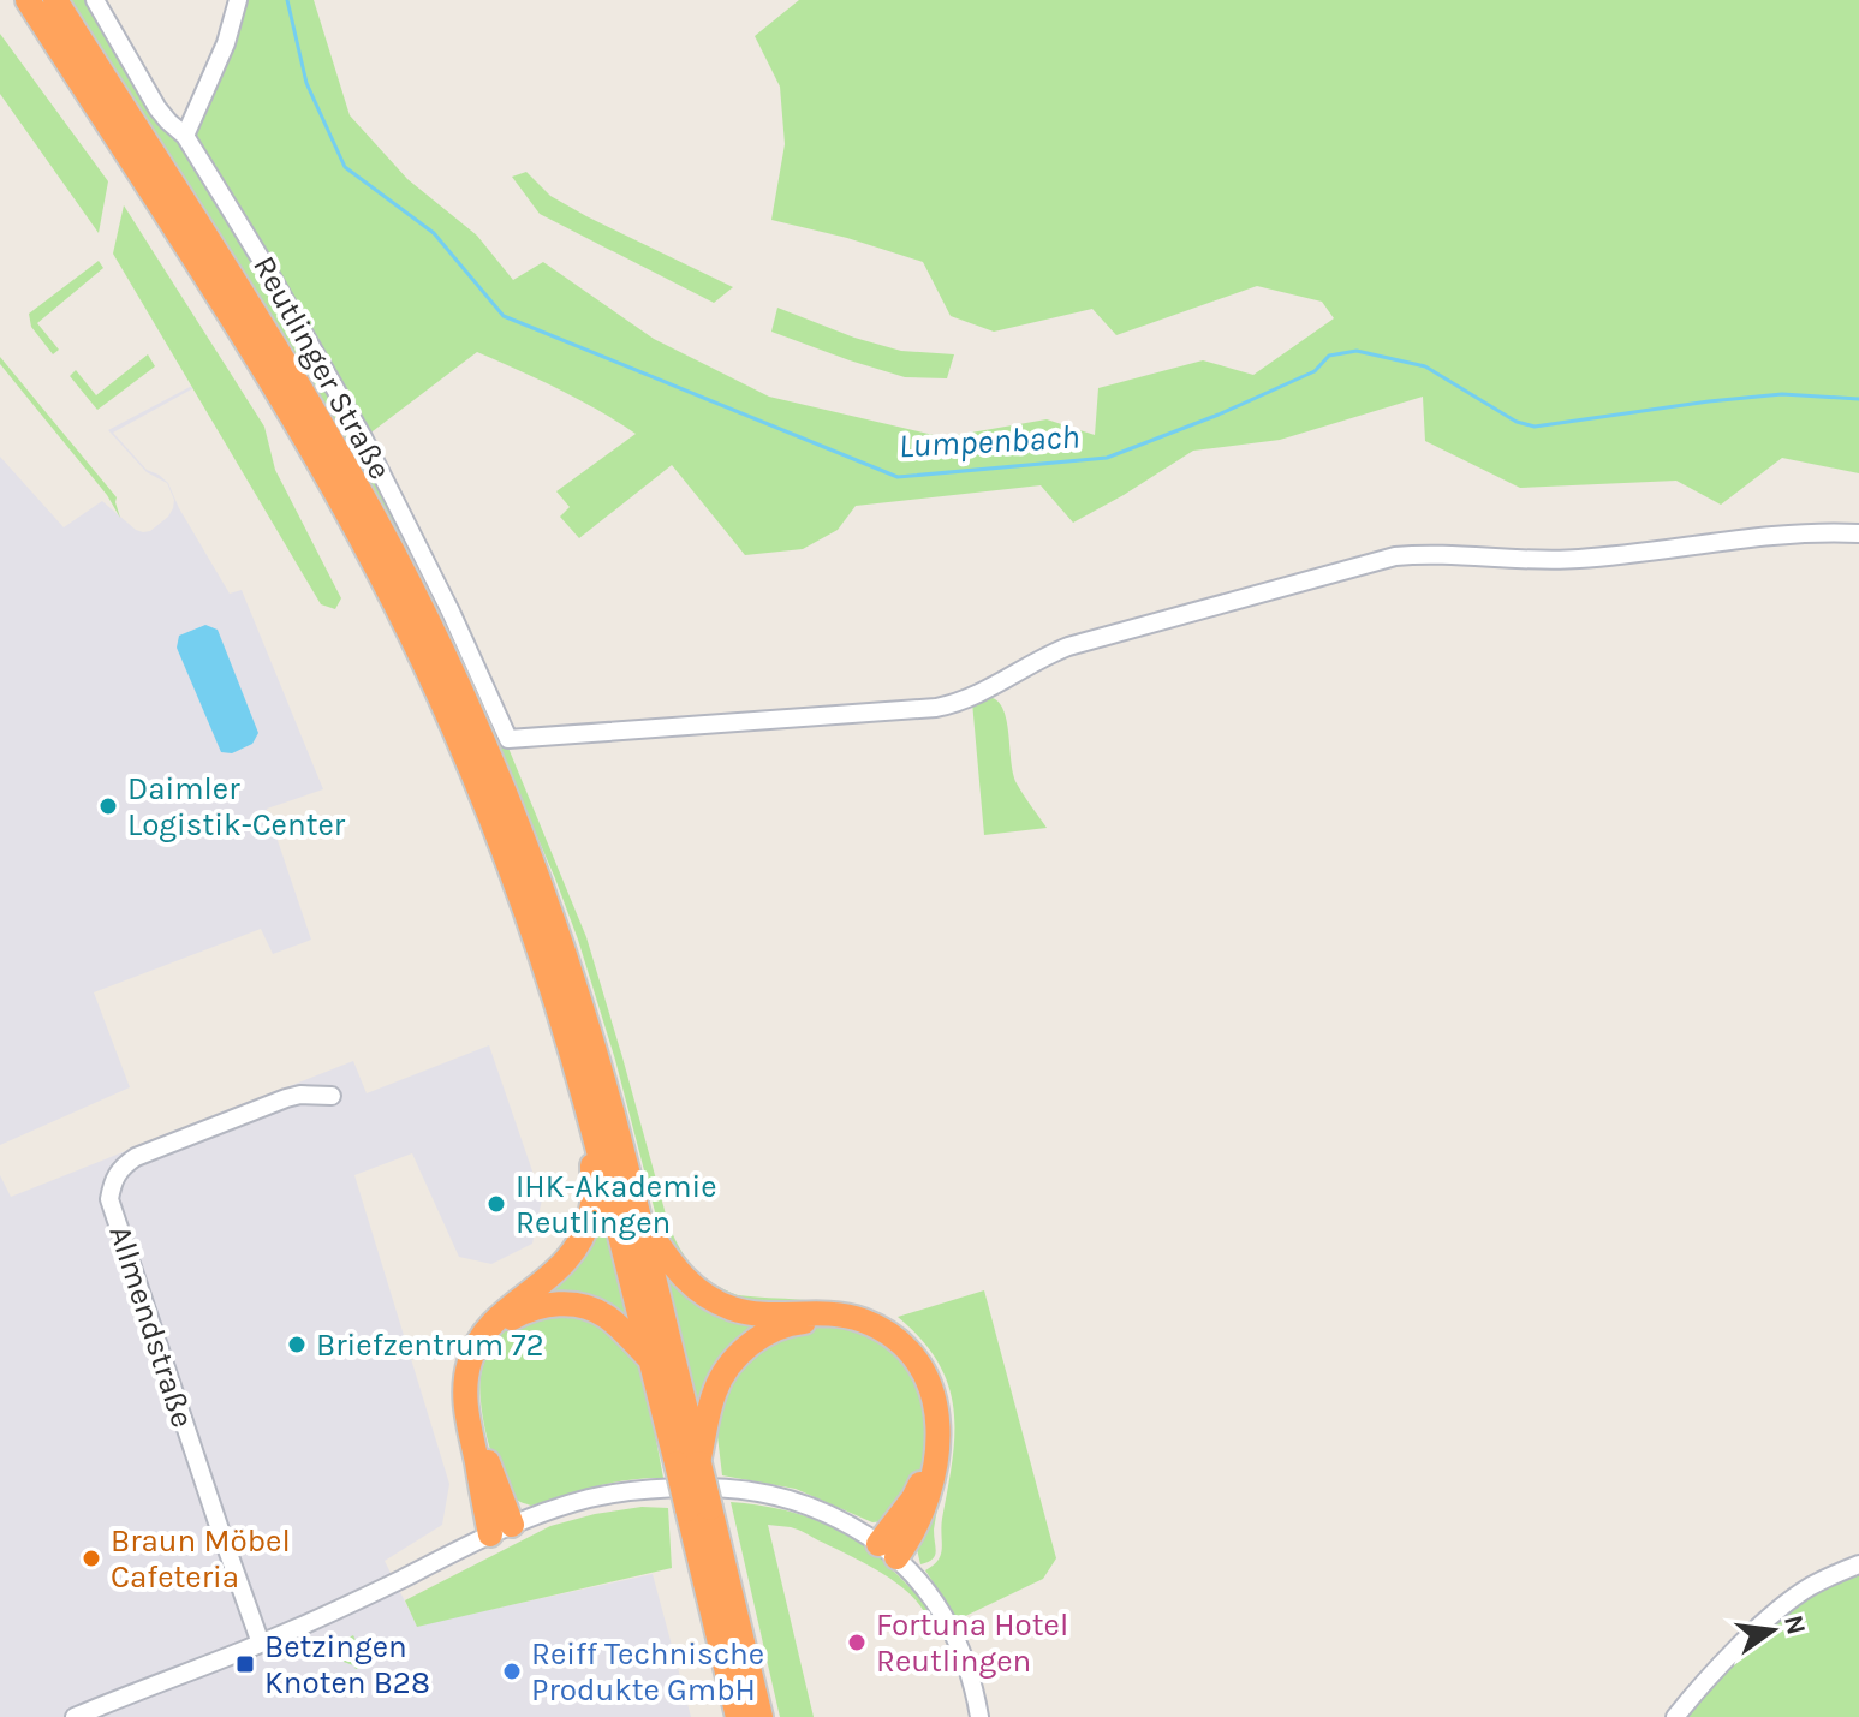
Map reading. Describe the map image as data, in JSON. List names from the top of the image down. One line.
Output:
{"streets":{"street":["Reutlinger Straße","Allmendstraße"]},"water":["Lumpenbach"],"places":{"other":["Daimler Logistik-Center","IHK-Akademie Reutlingen","Briefzentrum 72","Braun Möbel Cafeteria","Fortuna Hotel Reutlingen","Reiff Technische Produkte GmbH"],"transit":["Betzingen Knoten B28"]},"north":"right"}
